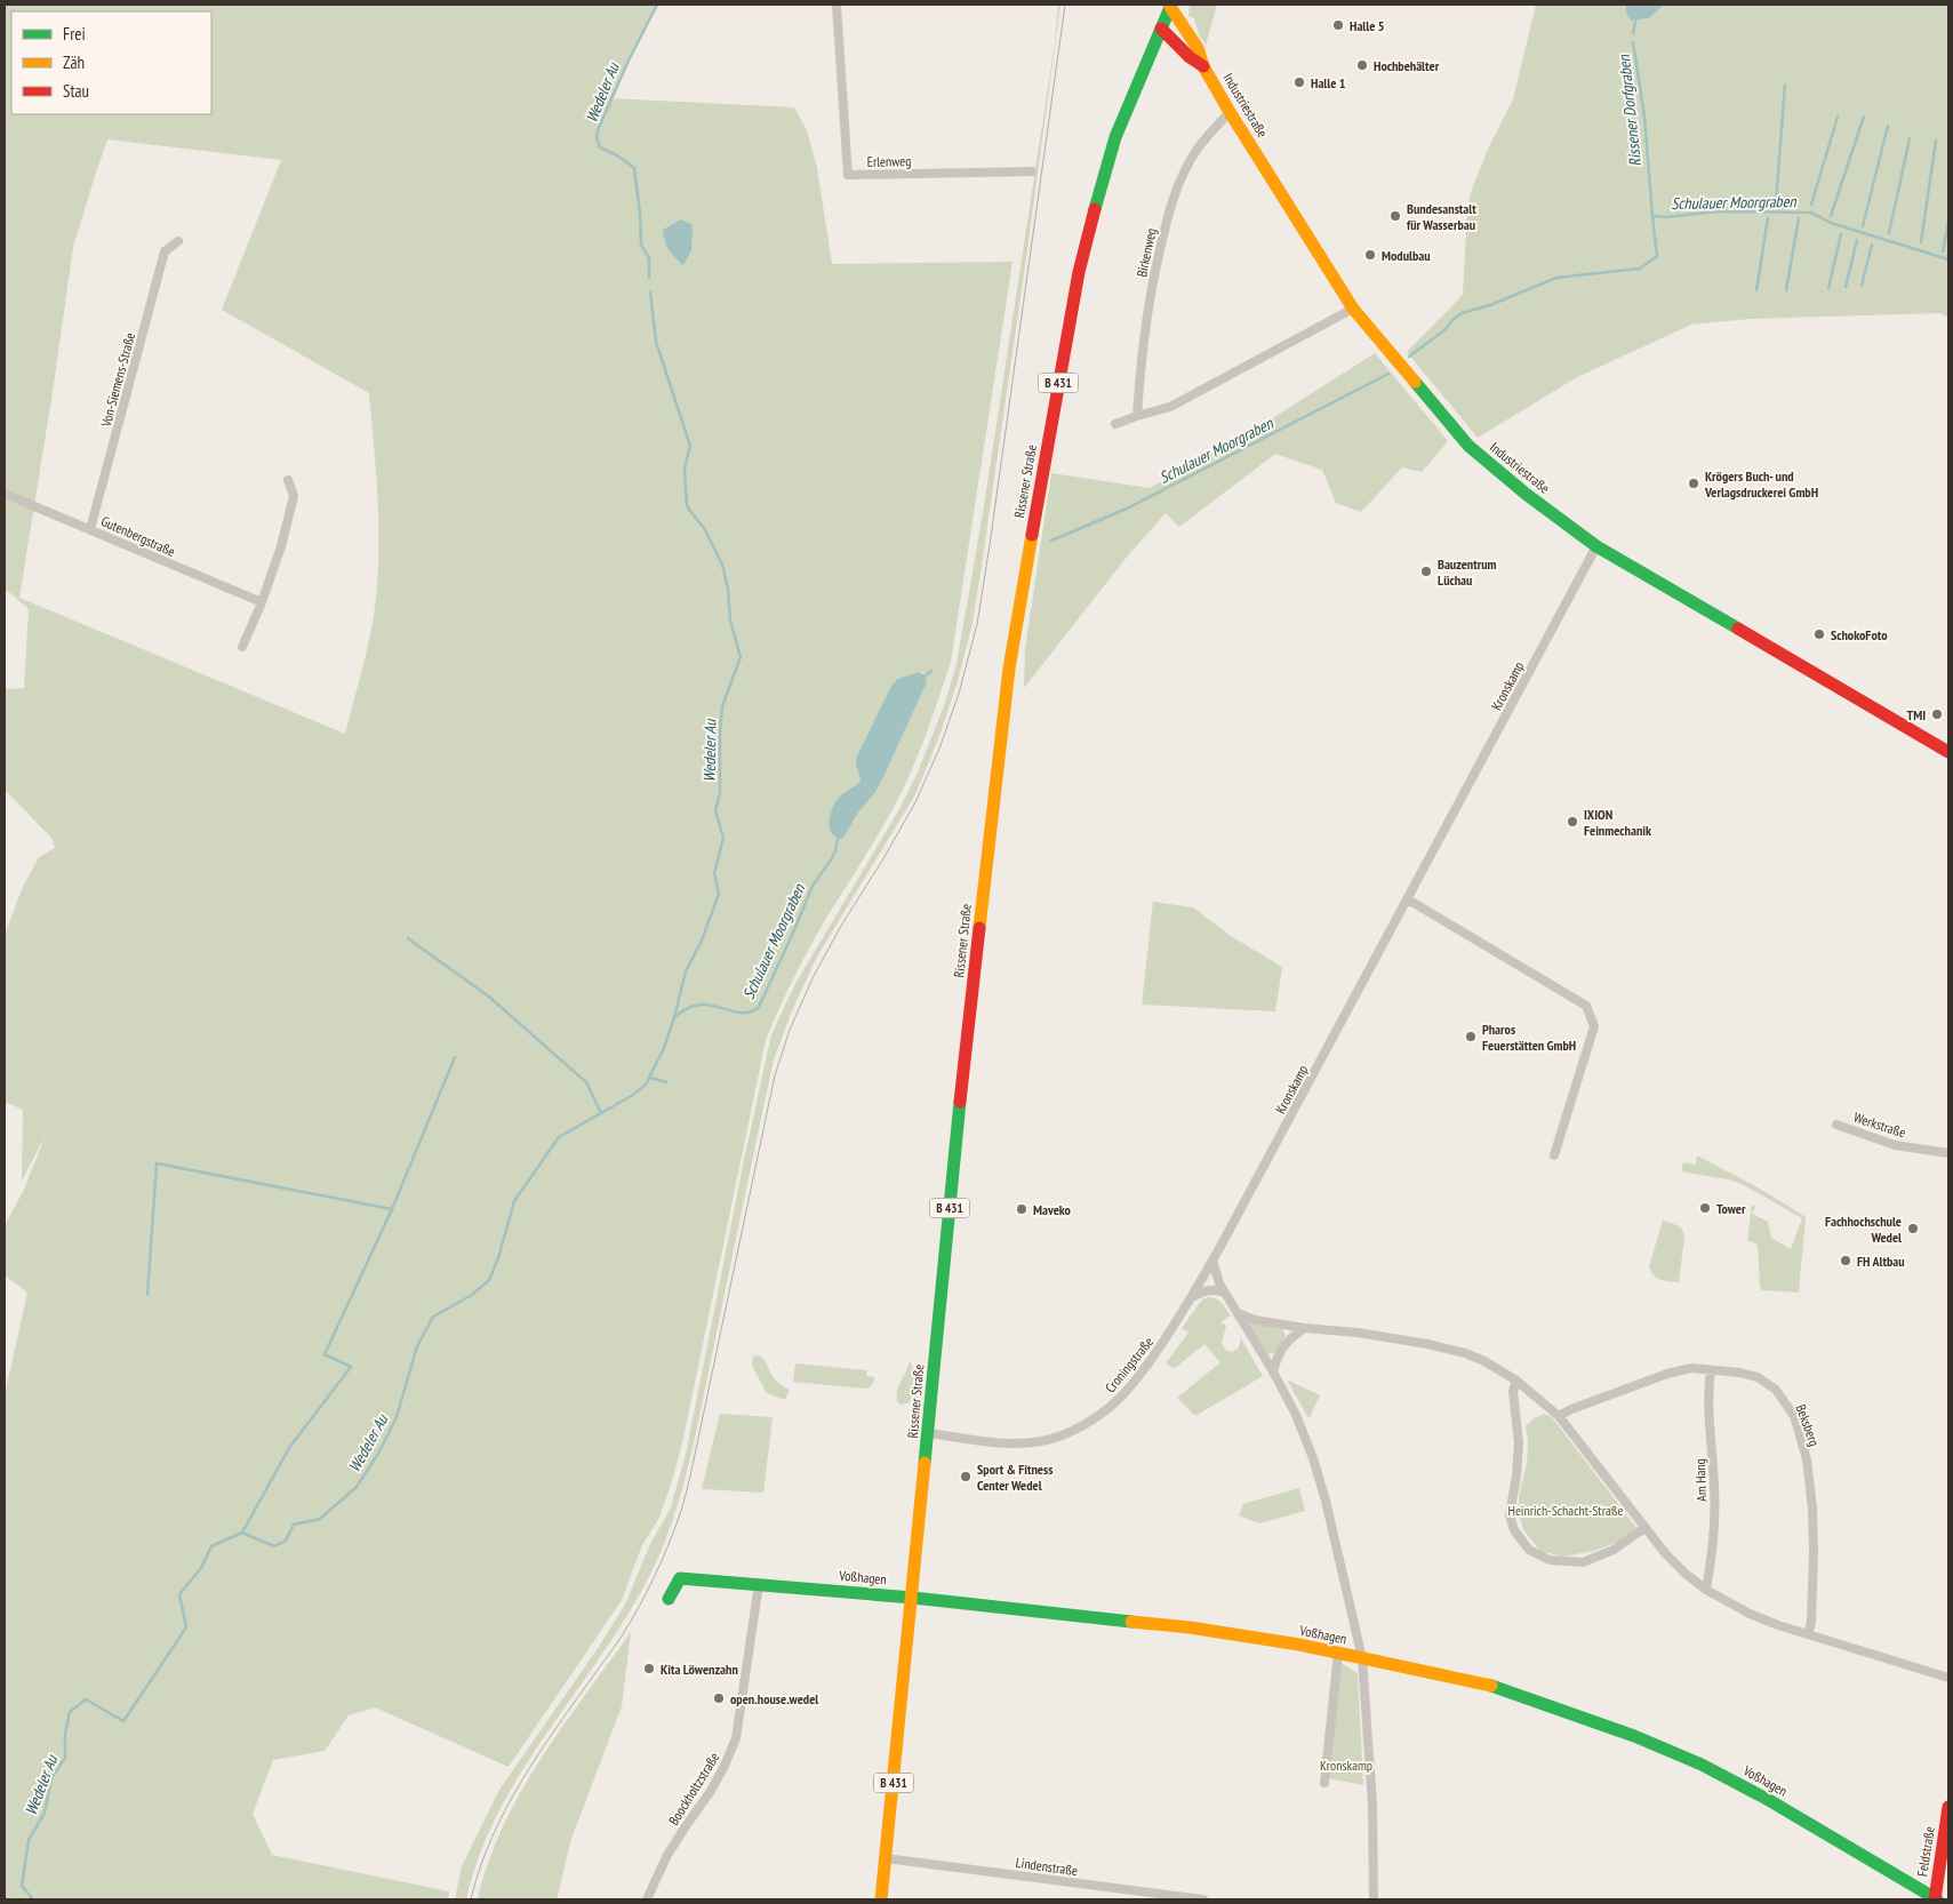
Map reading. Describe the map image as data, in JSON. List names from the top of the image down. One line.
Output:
{"streets":{"street":["Industriestraße","Erlenweg","Birkenweg","Von-Siemens-Straße","B 431","Rissener Straße","Gutenbergstraße","Kronskamp","Werkstraße","Croningstraße","Beksberg","Am Hang","Voßhagen","Boockholtzstraße","Feldstraße","Lindenstraße"]},"crossings":[["Industriestraße","Birkenweg"],["Industriestraße","Rissener Straße"],["Industriestraße","Kronskamp"],["Von-Siemens-Straße","Gutenbergstraße"],["Rissener Straße","Croningstraße"],["Rissener Straße","Voßhagen"],["Rissener Straße","Lindenstraße"],["Kronskamp","Croningstraße"],["Beksberg","Am Hang"],["Voßhagen","Boockholtzstraße"],["Voßhagen","Feldstraße"]],"water":["Wedeler Au","Rissener Dorfgraben","Schulauer Moorgraben"],"parks":["Heinrich-Schacht-Straße","Kronskamp"],"places":["Halle 5","Hochbehälter","Halle 1","Bundesanstalt für Wasserbau","Modulbau","Krögers Buch- und Verlagsdruckerei GmbH","Bauzentrum Lüchau","SchokoFoto","TMI","IXION Feinmechanik","Pharos Feuerstätten GmbH","Tower","Maveko","Fachhochschule Wedel","FH Altbau","Sport & Fitness Center Wedel","Kita Löwenzahn","open.house.wedel"],"legend":["Frei","Zäh","Stau"]}
